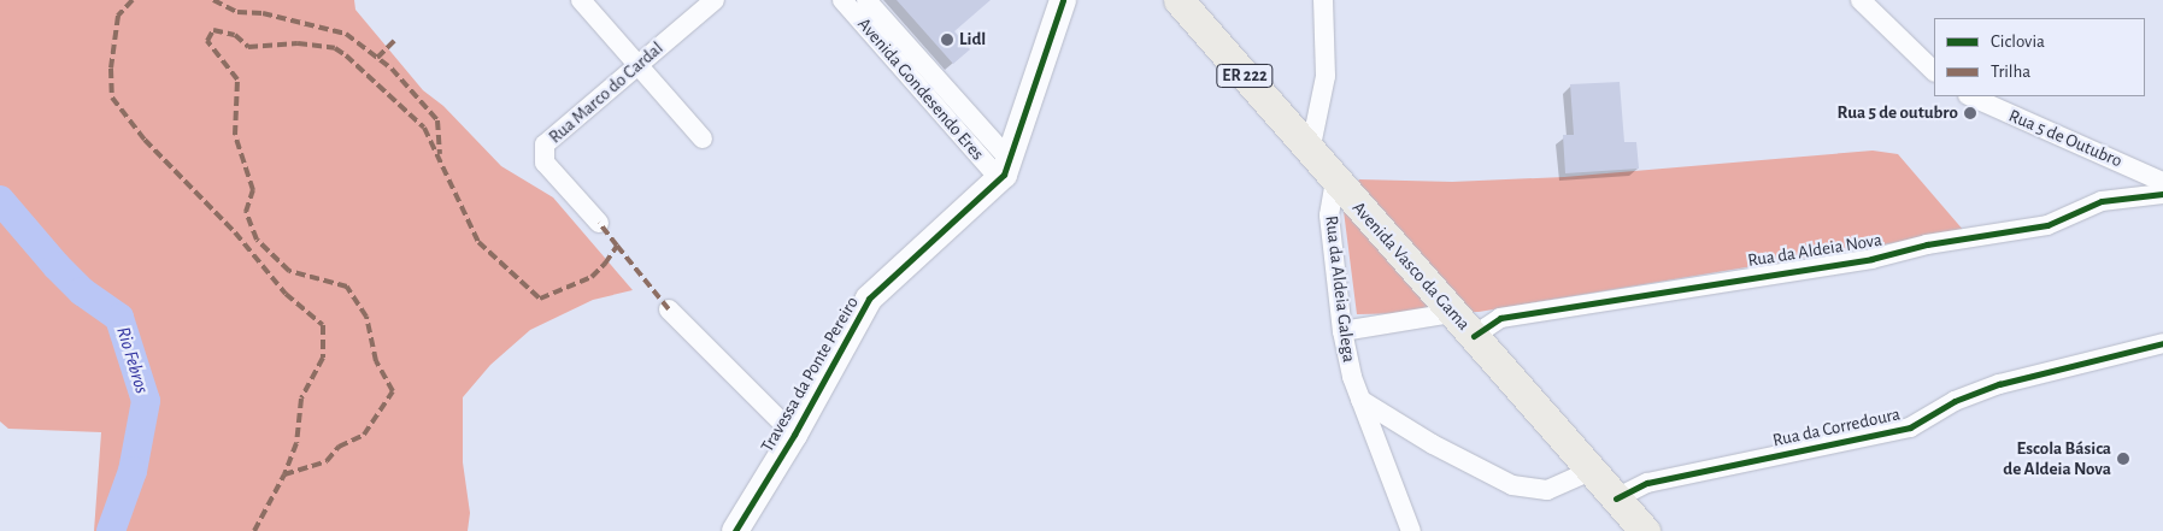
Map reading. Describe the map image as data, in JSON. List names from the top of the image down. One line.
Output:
{"streets":{"main road":["ER 222","Avenida Vasco da Gama"],"street":["Avenida Gondesendo Eres","Rua Marco do Cardal","Rua 5 de Outubro","Rua da Aldeia Nova","Rua da Aldeia Galega","Travessa da Ponte Pereiro","Rua da Corredoura"]},"crossings":[["Avenida Gondesendo Eres","Travessa da Ponte Pereiro"],["Rua da Aldeia Nova","Avenida Vasco da Gama"],["Avenida Vasco da Gama","Rua da Aldeia Galega"],["Avenida Vasco da Gama","Rua da Corredoura"]],"water":["Rio Febros"],"places":["Lidl","Rua 5 de outubro","Escola Básica de Aldeia Nova"],"legend":["Ciclovia","Trilha"]}
